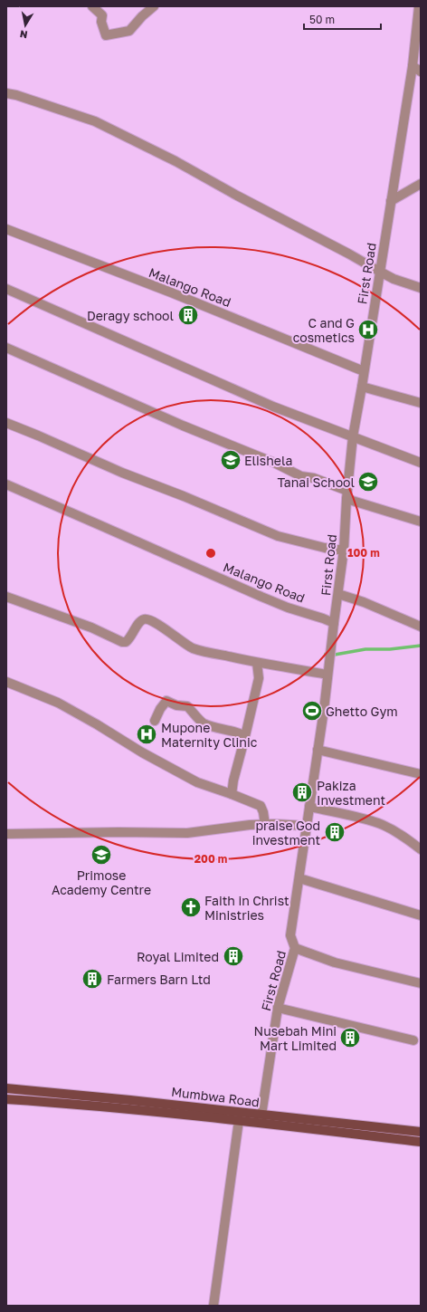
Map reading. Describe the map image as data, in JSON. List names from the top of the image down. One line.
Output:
{"streets":{"main road":["Mumbwa Road"],"street":["First Road","Malango Road"]},"crossings":[["First Road","Malango Road"],["First Road","Mumbwa Road"]],"places":{"building":["Deragy school","Pakiza Investment","praise God investment","Royal Limited","Farmers Barn Ltd","Nusebah Mini Mart Limited"],"hospital":["C and G cosmetics","Mupone Maternity Clinic"],"school or university":["Elishela","Tanai School","Primose Academy Centre"],"sports":["Ghetto Gym"],"church":["Faith in Christ Ministries"]},"scale_bar":"50 m","north":"bottom","rings":["100 m","200 m"]}
